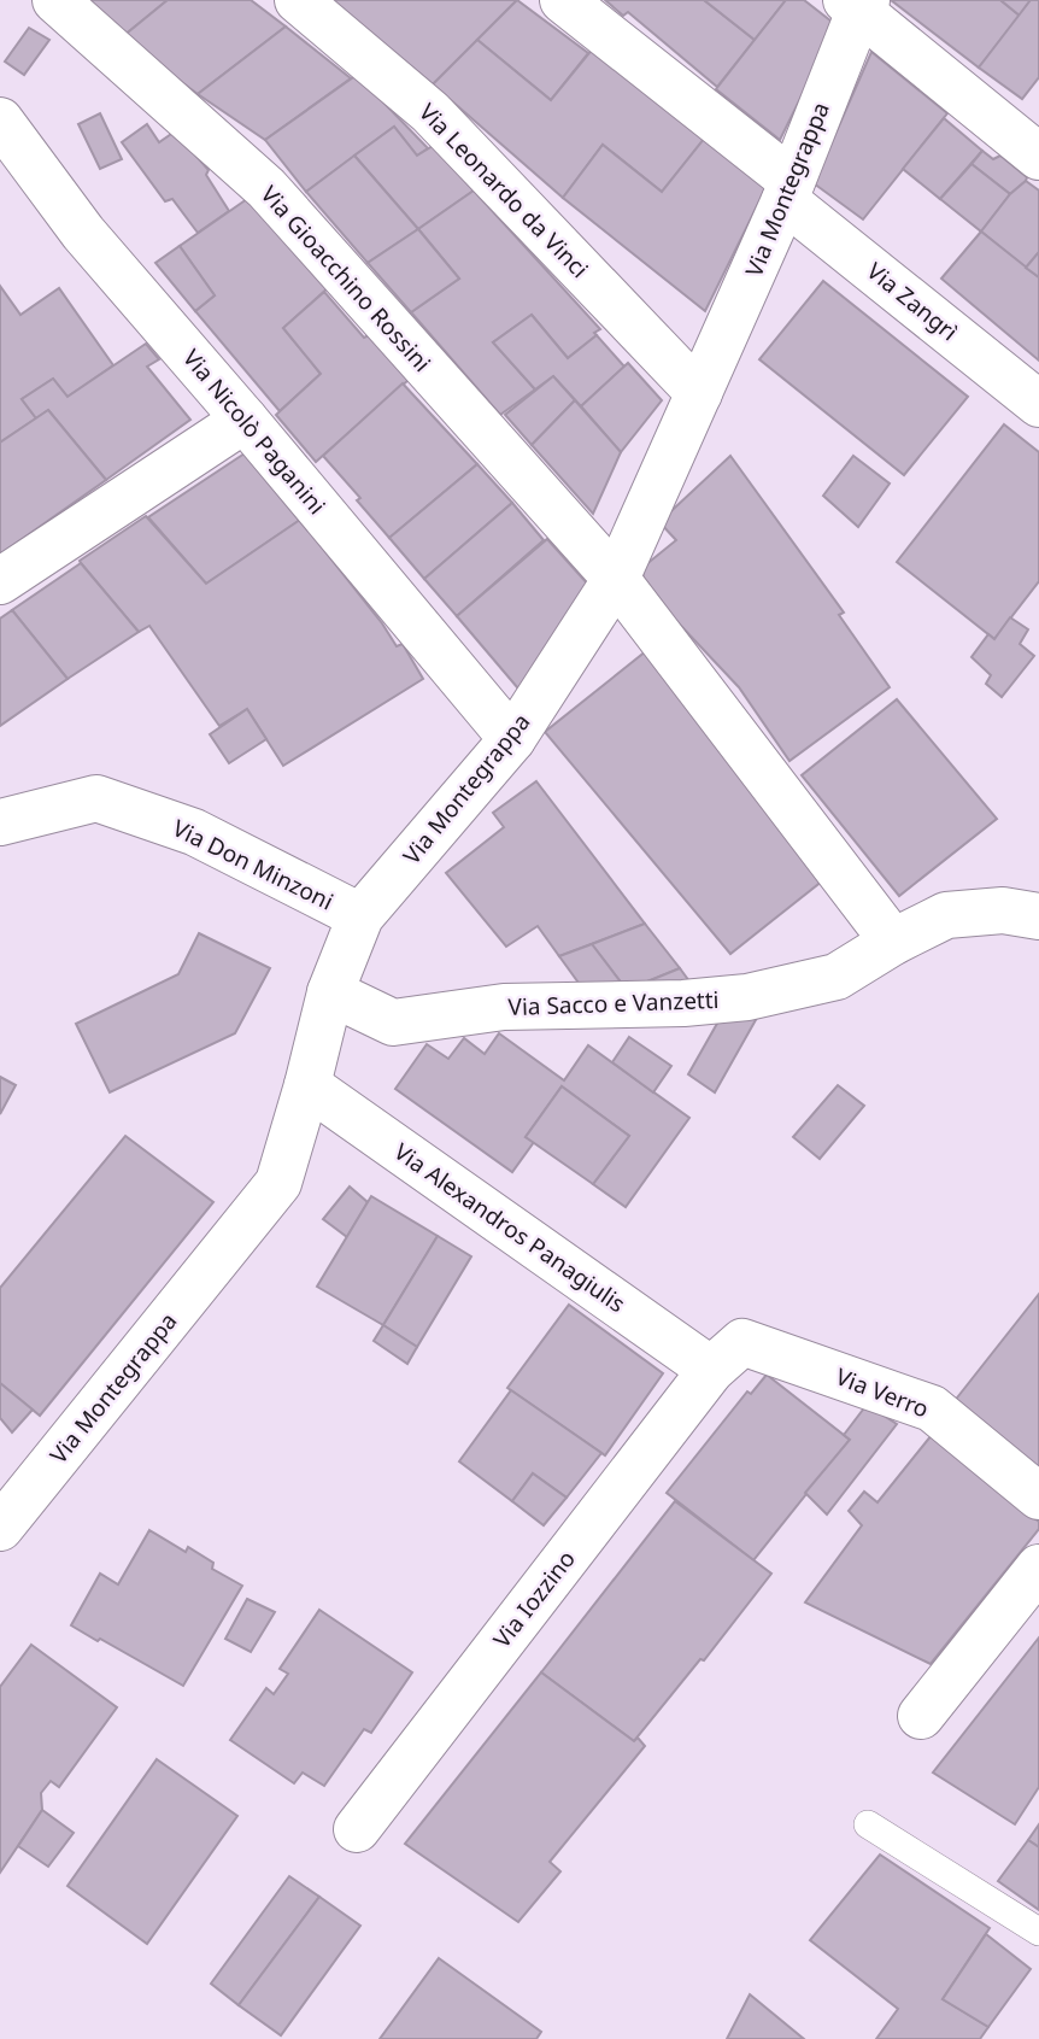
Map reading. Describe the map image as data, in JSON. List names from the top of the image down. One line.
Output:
{"streets":{"street":["Via Montegrappa","Via Leonardo da Vinci","Via Gioacchino Rossini","Via Zangrì","Via Nicolò Paganini","Via Don Minzoni","Via Sacco e Vanzetti","Via Alexandros Panagiulis","Via Verro","Via Iozzino"]},"crossings":[["Via Montegrappa","Via Leonardo da Vinci"],["Via Montegrappa","Via Gioacchino Rossini"],["Via Montegrappa","Via Zangrì"],["Via Montegrappa","Via Nicolò Paganini"],["Via Montegrappa","Via Don Minzoni"],["Via Montegrappa","Via Sacco e Vanzetti"],["Via Montegrappa","Via Alexandros Panagiulis"],["Via Alexandros Panagiulis","Via Verro"],["Via Alexandros Panagiulis","Via Iozzino"],["Via Verro","Via Iozzino"]]}
